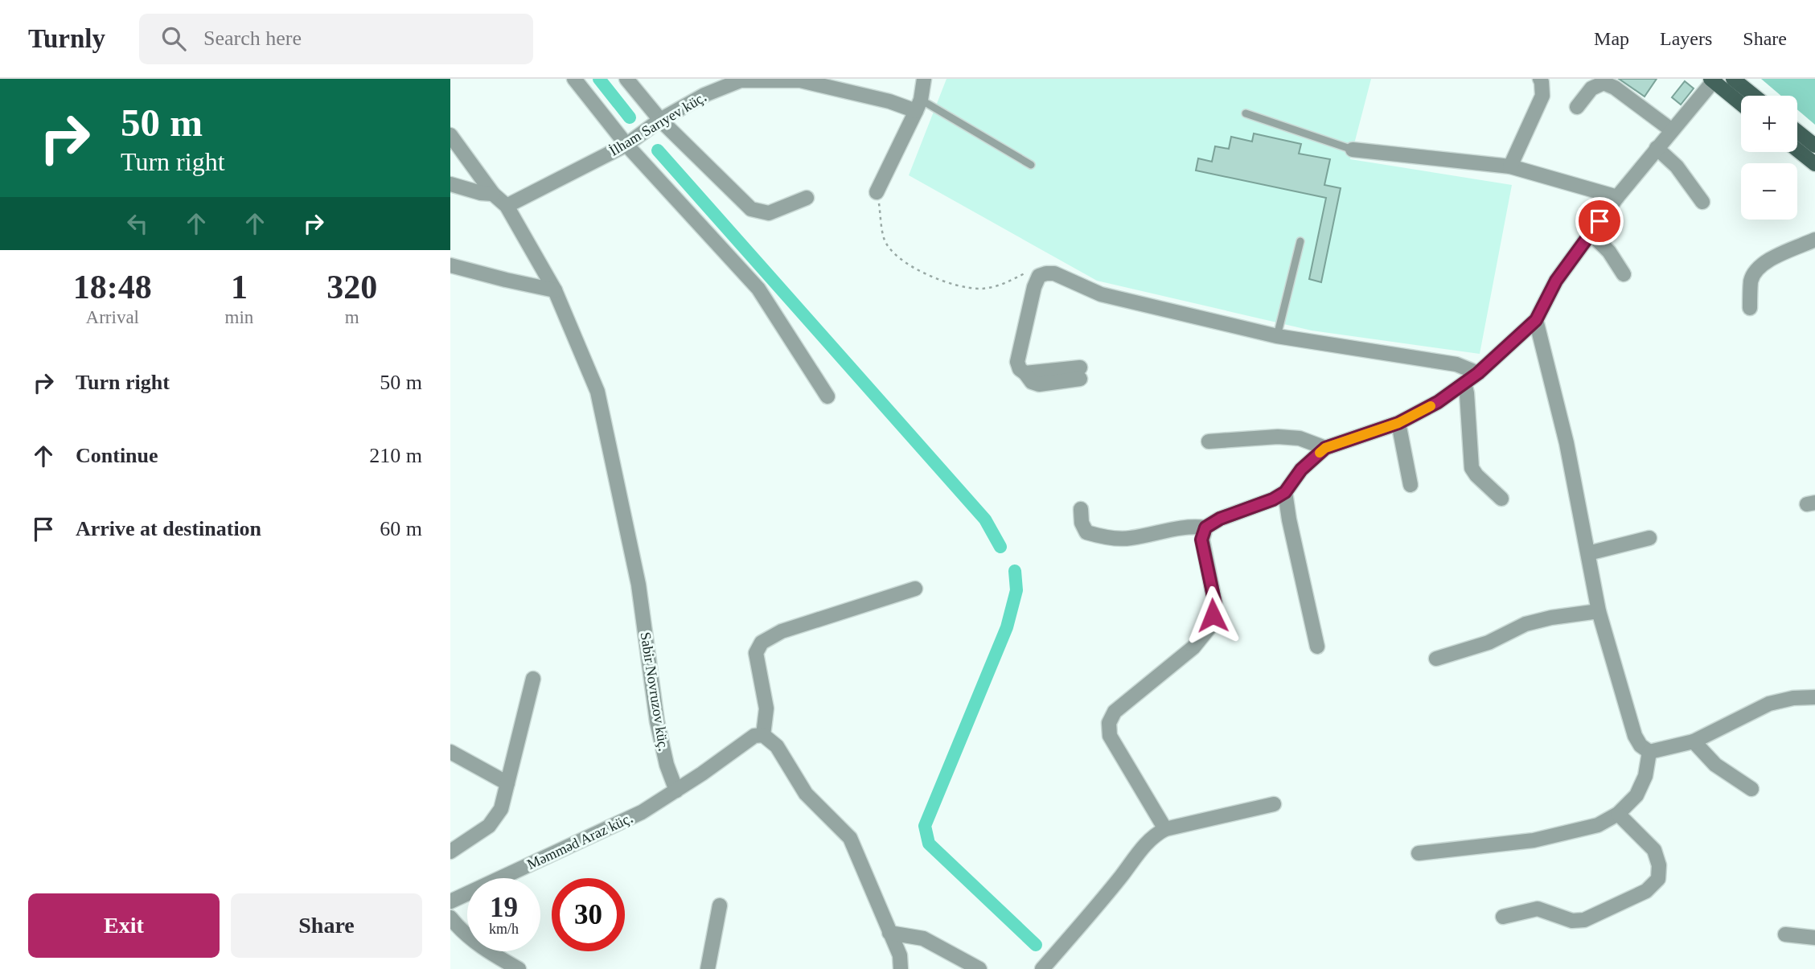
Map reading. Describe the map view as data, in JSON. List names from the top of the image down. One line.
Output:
{"streets":{"street":["İlham Sarıyev küç.","Sabir Novruzov küç.","Məmməd Araz küç."]},"crossings":[["İlham Sarıyev küç.","Sabir Novruzov küç."],["Sabir Novruzov küç.","Məmməd Araz küç."]],"page":{"header":"Turnly","search":"Search here","nav":["Map","Layers","Share"],"turn":["50 m","Turn right"],"map_buttons":["+","−"],"eta":["18:48","Arrival","1","min","320","m"],"list":[{"name":"Turn right","value":"50 m"},{"name":"Continue","value":"210 m"},{"name":"Arrive at destination","value":"60 m"}],"speed":"19 km/h","limit":"30","buttons":["Exit","Share"]}}
